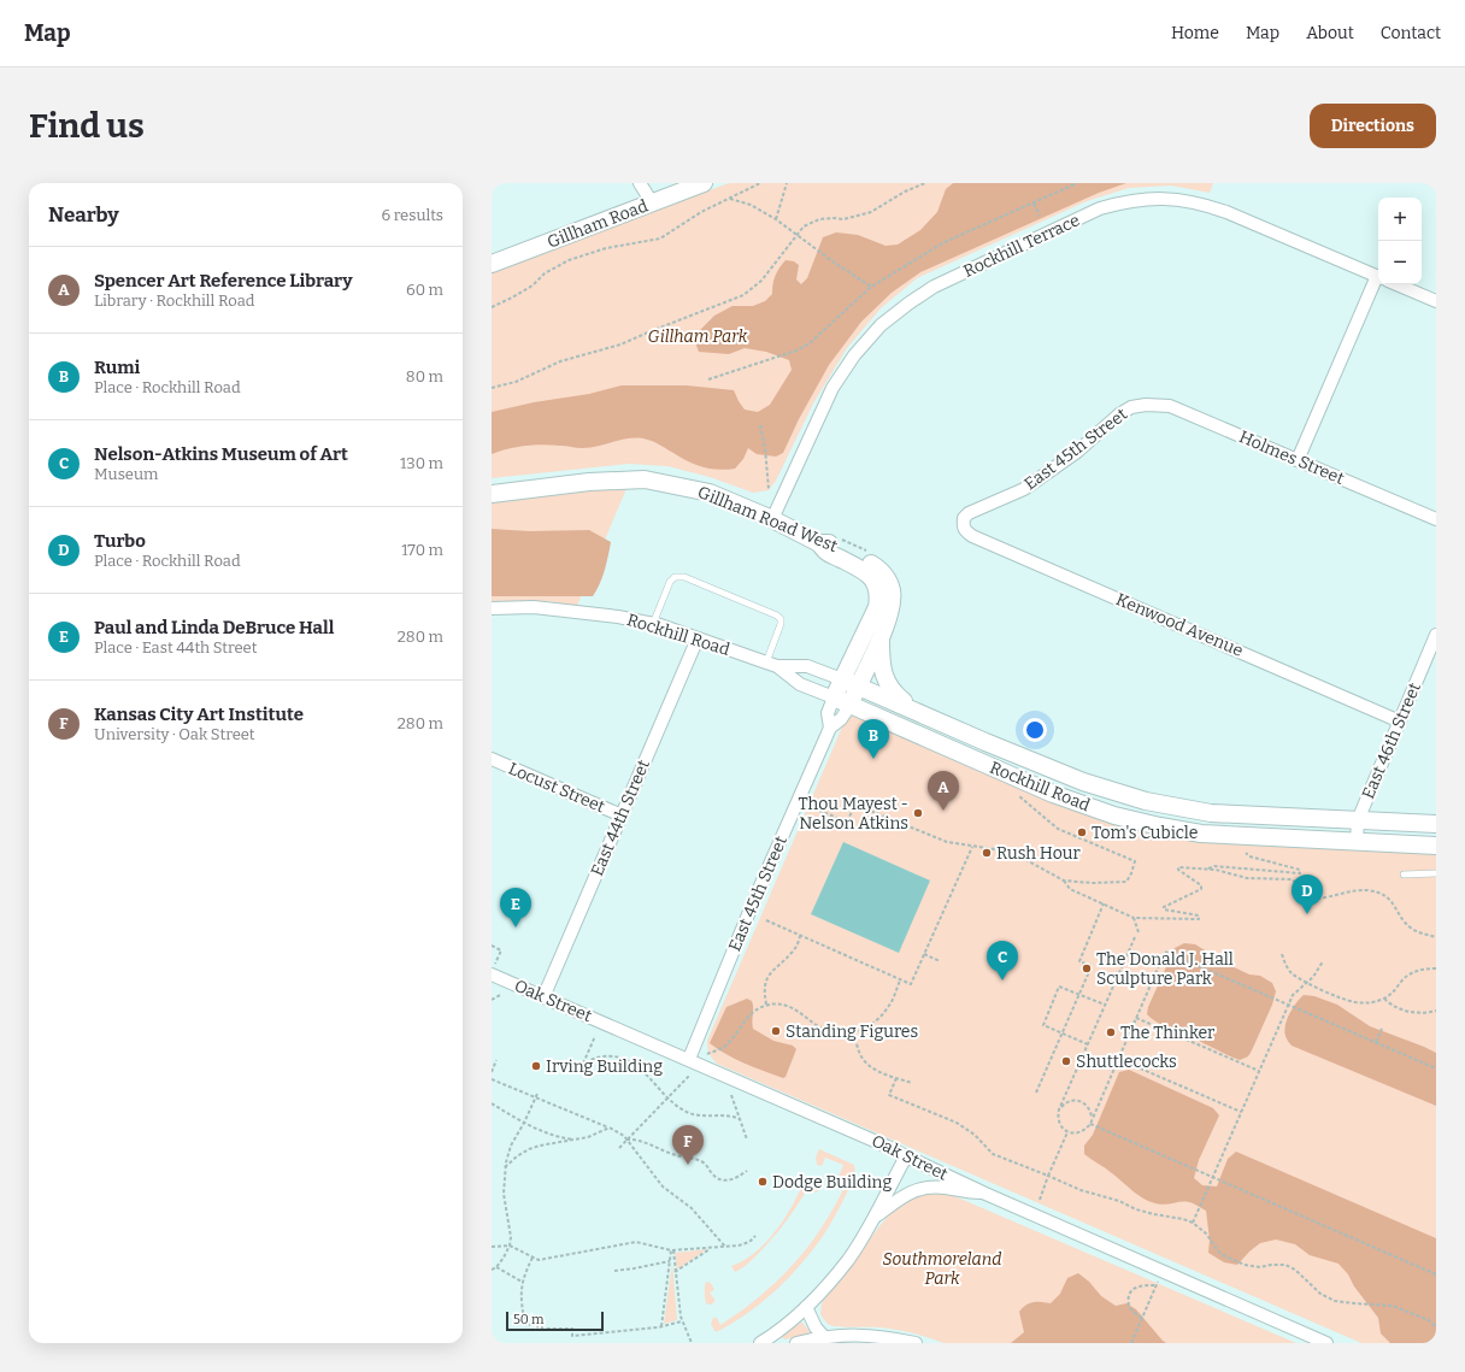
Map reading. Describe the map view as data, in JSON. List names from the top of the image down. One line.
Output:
{"streets":{"main road":["Gillham Road","East 45th Street","Gillham Road West","Rockhill Road"],"street":["Rockhill Terrace","Holmes Street","Kenwood Avenue","East 46th Street","Locust Street","East 44th Street","Oak Street"]},"crossings":[["Rockhill Terrace","Gillham Road West"],["East 45th Street","Holmes Street"],["East 45th Street","Gillham Road West"],["East 45th Street","Kenwood Avenue"],["East 45th Street","Rockhill Road"],["East 45th Street","Oak Street"],["Kenwood Avenue","East 46th Street"],["Rockhill Road","East 46th Street"],["Rockhill Road","East 44th Street"],["Locust Street","East 44th Street"],["East 44th Street","Oak Street"]],"parks":["Gillham Park","Southmoreland Park"],"places":["Thou Mayest - Nelson Atkins","Tom's Cubicle","Rush Hour","The Donald J. Hall Sculpture Park","Standing Figures","The Thinker","Shuttlecocks","Irving Building","Dodge Building"],"scale_bar":"50 m","page":{"header":"Map","nav":["Home","Map","About","Contact"],"buttons":"Directions","title":"Find us","heading":["Nearby","6 results"],"map_buttons":["+","−"],"list":[{"mark":"A","name":"Spencer Art Reference Library","note":"Library · Rockhill Road","value":"60 m"},{"mark":"B","name":"Rumi","note":"Place · Rockhill Road","value":"80 m"},{"mark":"C","name":"Nelson-Atkins Museum of Art","note":"Museum","value":"130 m"},{"mark":"D","name":"Turbo","note":"Place · Rockhill Road","value":"170 m"},{"mark":"E","name":"Paul and Linda DeBruce Hall","note":"Place · East 44th Street","value":"280 m"},{"mark":"F","name":"Kansas City Art Institute","note":"University · Oak Street","value":"280 m"}],"pins":["B","A","D","E","C","F"],"scale":"50 m"}}
